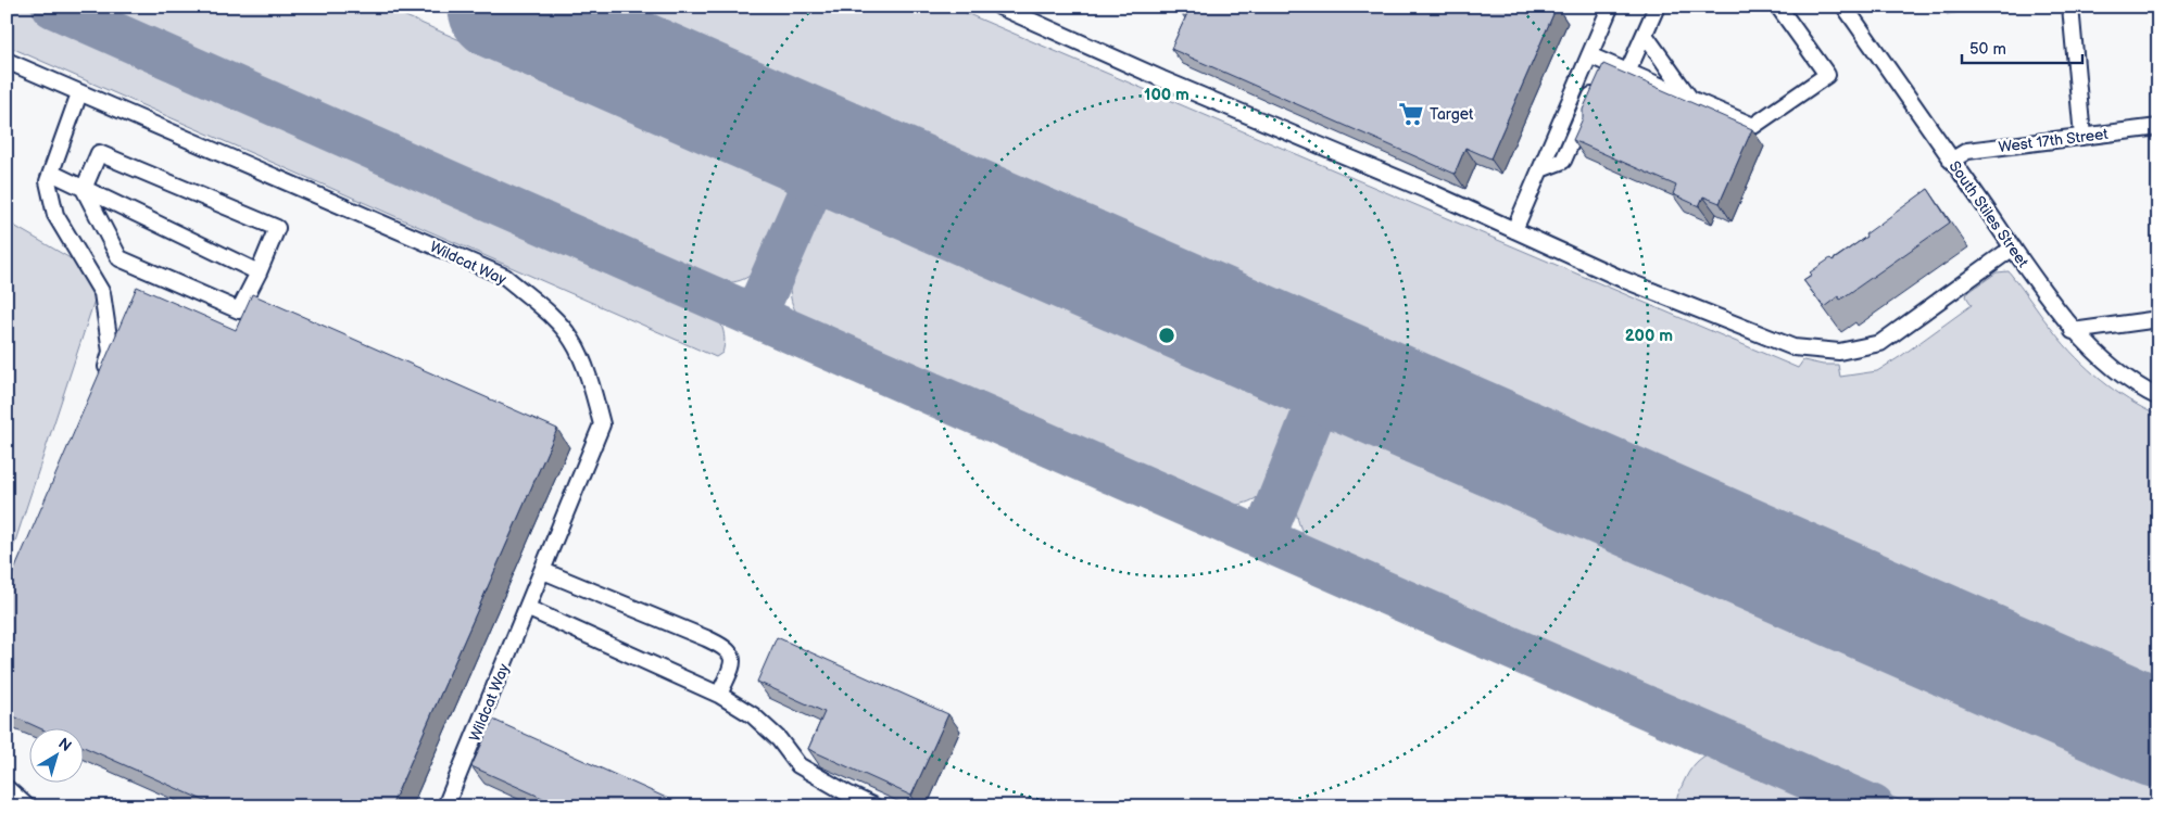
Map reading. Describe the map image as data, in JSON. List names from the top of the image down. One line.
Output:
{"streets":{"street":["West 17th Street","South Stiles Street","Wildcat Way"]},"crossings":[["West 17th Street","South Stiles Street"]],"places":{"supermarket":["Target"]},"scale_bar":"50 m","north":"top right","rings":["100 m","200 m"]}
